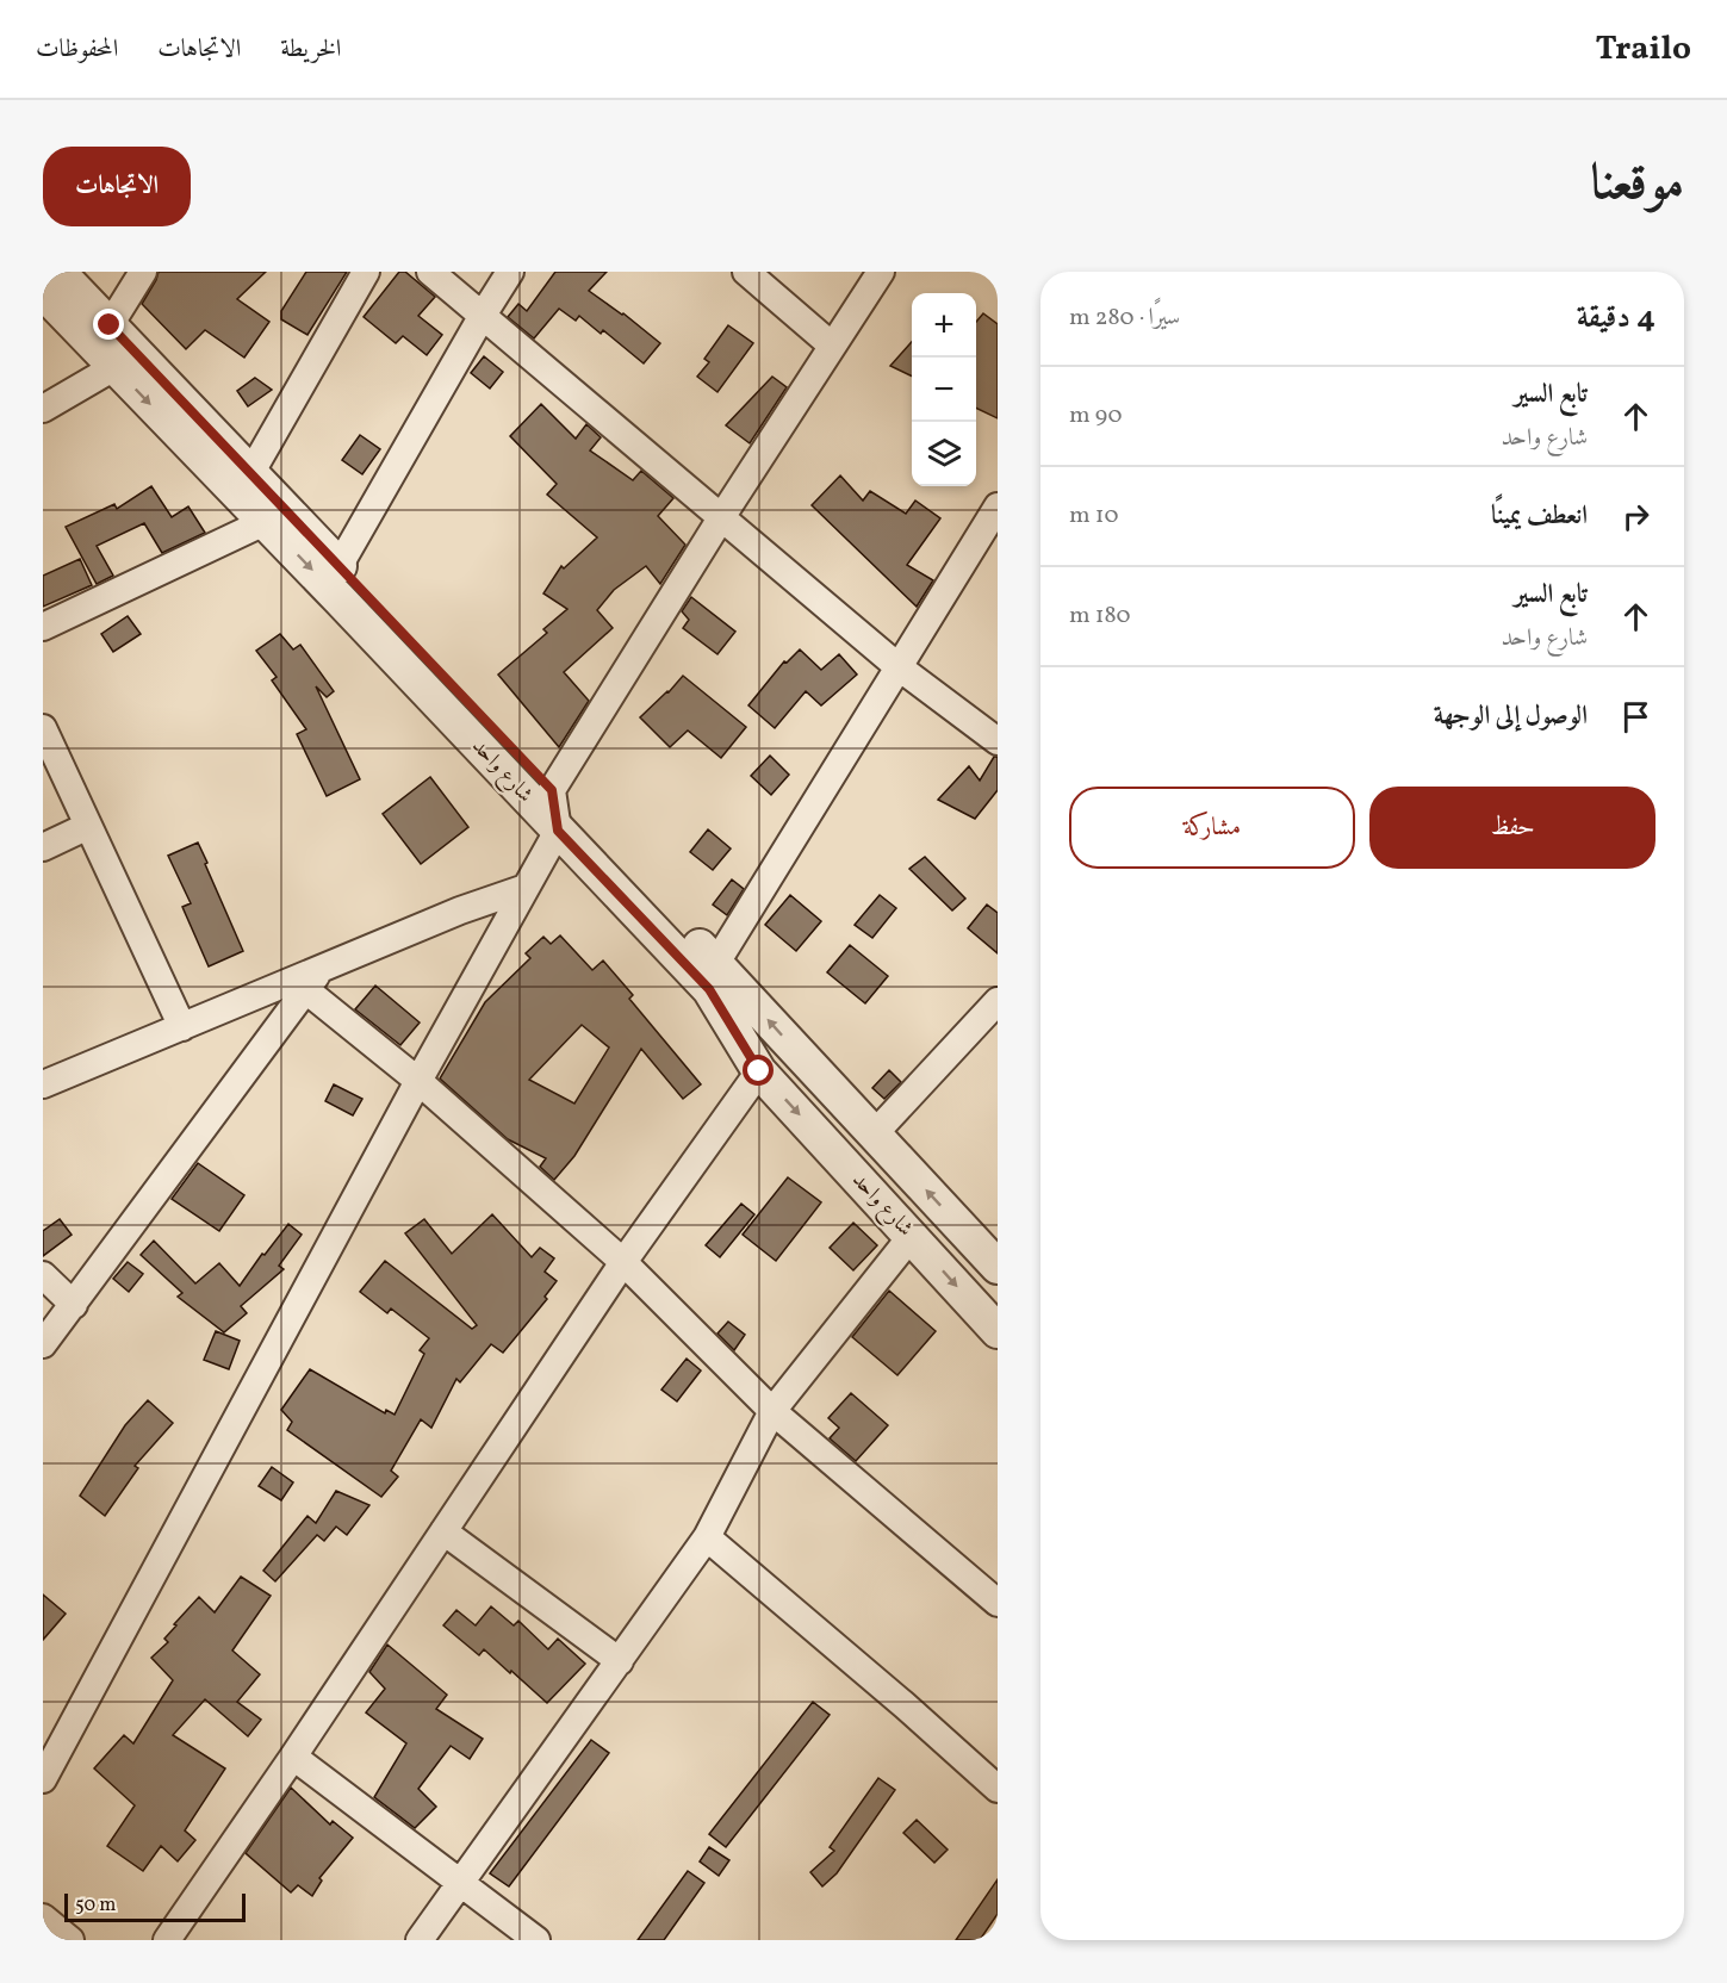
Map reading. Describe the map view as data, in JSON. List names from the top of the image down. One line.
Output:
{"streets":{"street":["شارع واحد"]},"scale_bar":"50 m","page":{"header":"Trailo","nav":["الخريطة","الاتجاهات","المحفوظات"],"title":"موقعنا","buttons":["الاتجاهات",["حفظ","مشاركة"]],"heading":["4 دقيقة","سيرًا · 280 m"],"map_buttons":["+","−"],"list":[["تابع السير","شارع واحد","90 m"],["انعطف يمينًا","10 m"],["تابع السير","شارع واحد","180 m"],"الوصول إلى الوجهة"],"scale":"50 m"}}
